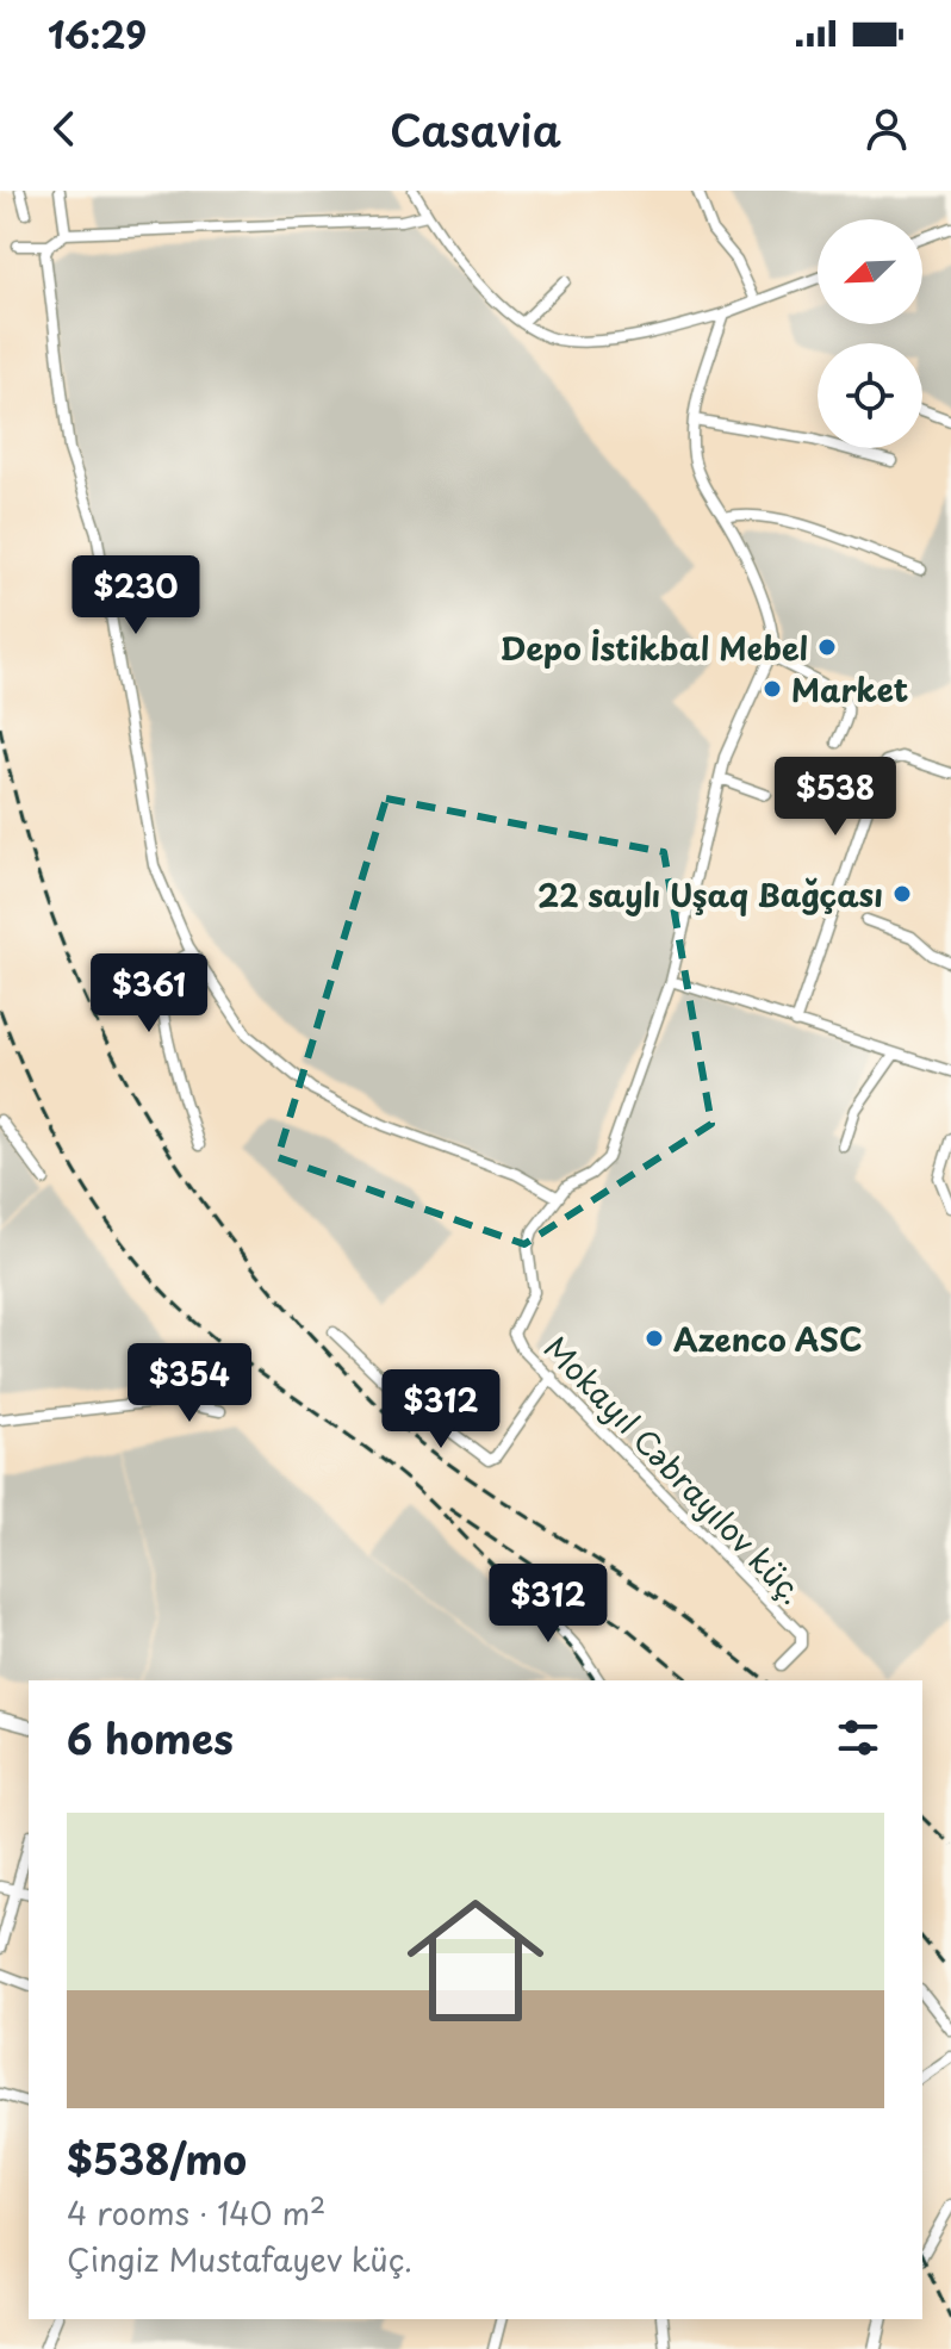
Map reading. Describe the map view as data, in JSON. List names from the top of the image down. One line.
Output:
{"streets":{"street":["Mokayıl Cəbrayılov küç."]},"places":["Depo İstikbal Mebel","Market","22 saylı Uşaq Bağçası","Azenco ASC"],"north":"bottom left","page":{"status":"16:29","header":"Casavia","price":["$230","$538","$361","$354","$312","$312"],"heading":"6 homes","list":[{"name":"$538/mo","note":"4 rooms · 140 m² · Çingiz Mustafayev küç."}]}}
